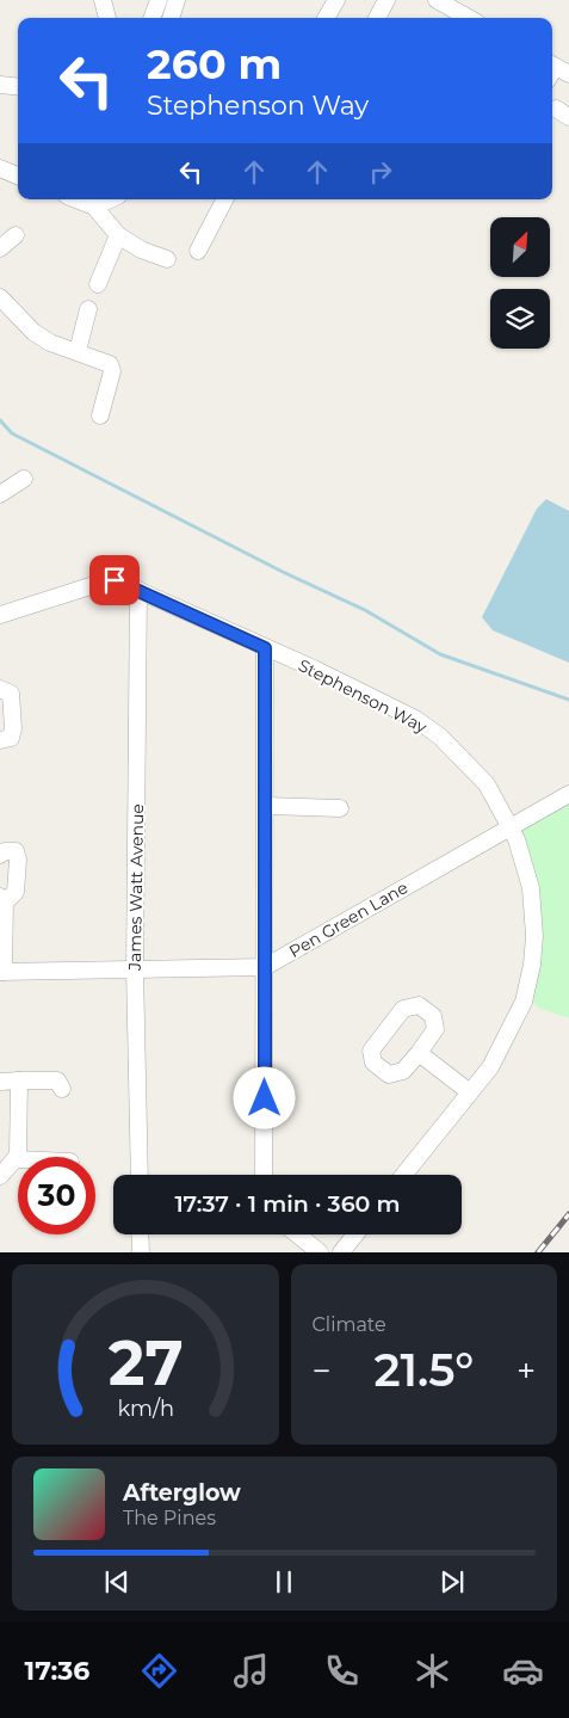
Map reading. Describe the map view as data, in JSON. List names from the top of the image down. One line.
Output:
{"streets":{"street":["Stephenson Way","James Watt Avenue","Pen Green Lane"]},"crossings":[["Stephenson Way","James Watt Avenue"],["Stephenson Way","Pen Green Lane"],["James Watt Avenue","Pen Green Lane"]],"north":"top right","page":{"turn":["260 m","Stephenson Way"],"limit":"30","trip":"17:37 · 1 min · 360 m","tile":"Climate","heat":["−","21.5°","+"],"song":["Afterglow","The Pines"],"tabs":"17:36","gauge":["27","km/h"]}}
